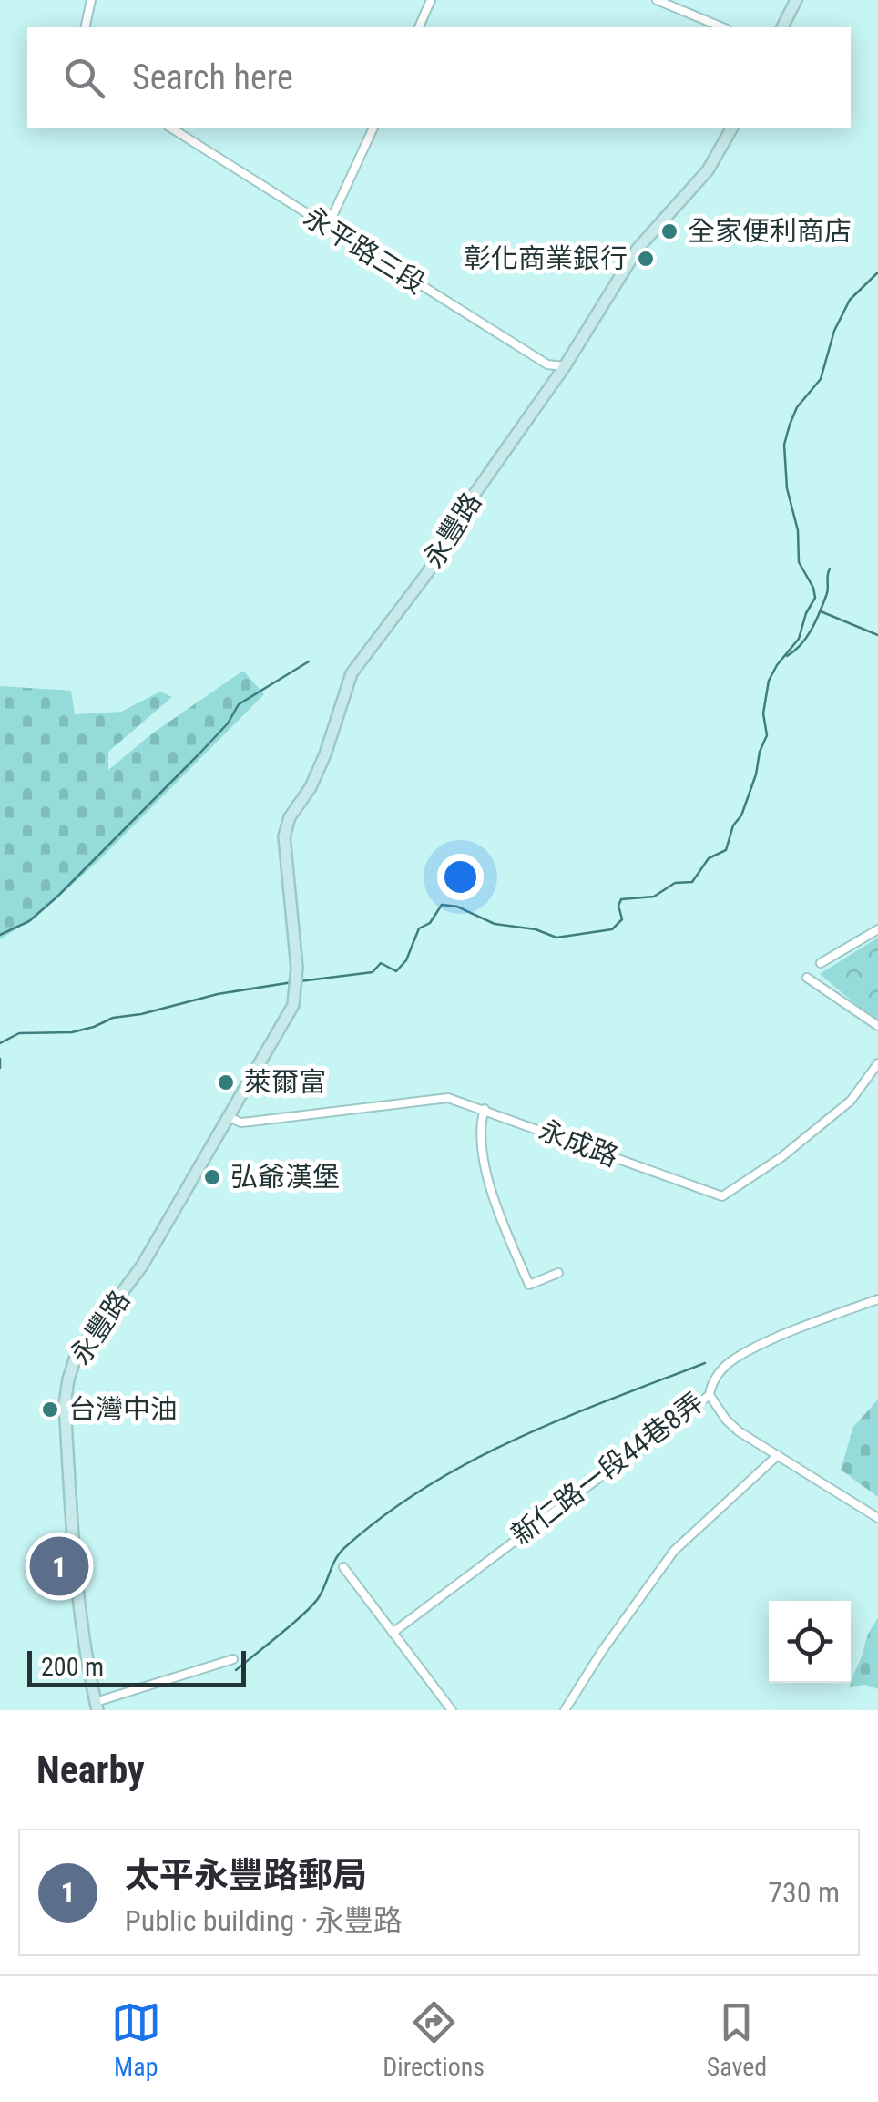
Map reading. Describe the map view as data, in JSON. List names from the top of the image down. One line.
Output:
{"streets":{"street":["永平路三段","永豐路","永成路","新仁路一段44巷8弄"]},"crossings":[["永平路三段","永豐路"],["永豐路","永成路"]],"places":["全家便利商店","彰化商業銀行","萊爾富","弘爺漢堡","台灣中油"],"scale_bar":"200 m","page":{"search":"Search here","pins":"1","scale":"200 m","heading":"Nearby","list":[{"mark":"1","name":"太平永豐路郵局","note":"Public building · 永豐路","value":"730 m"}],"nav":["Map","Directions","Saved"]}}
